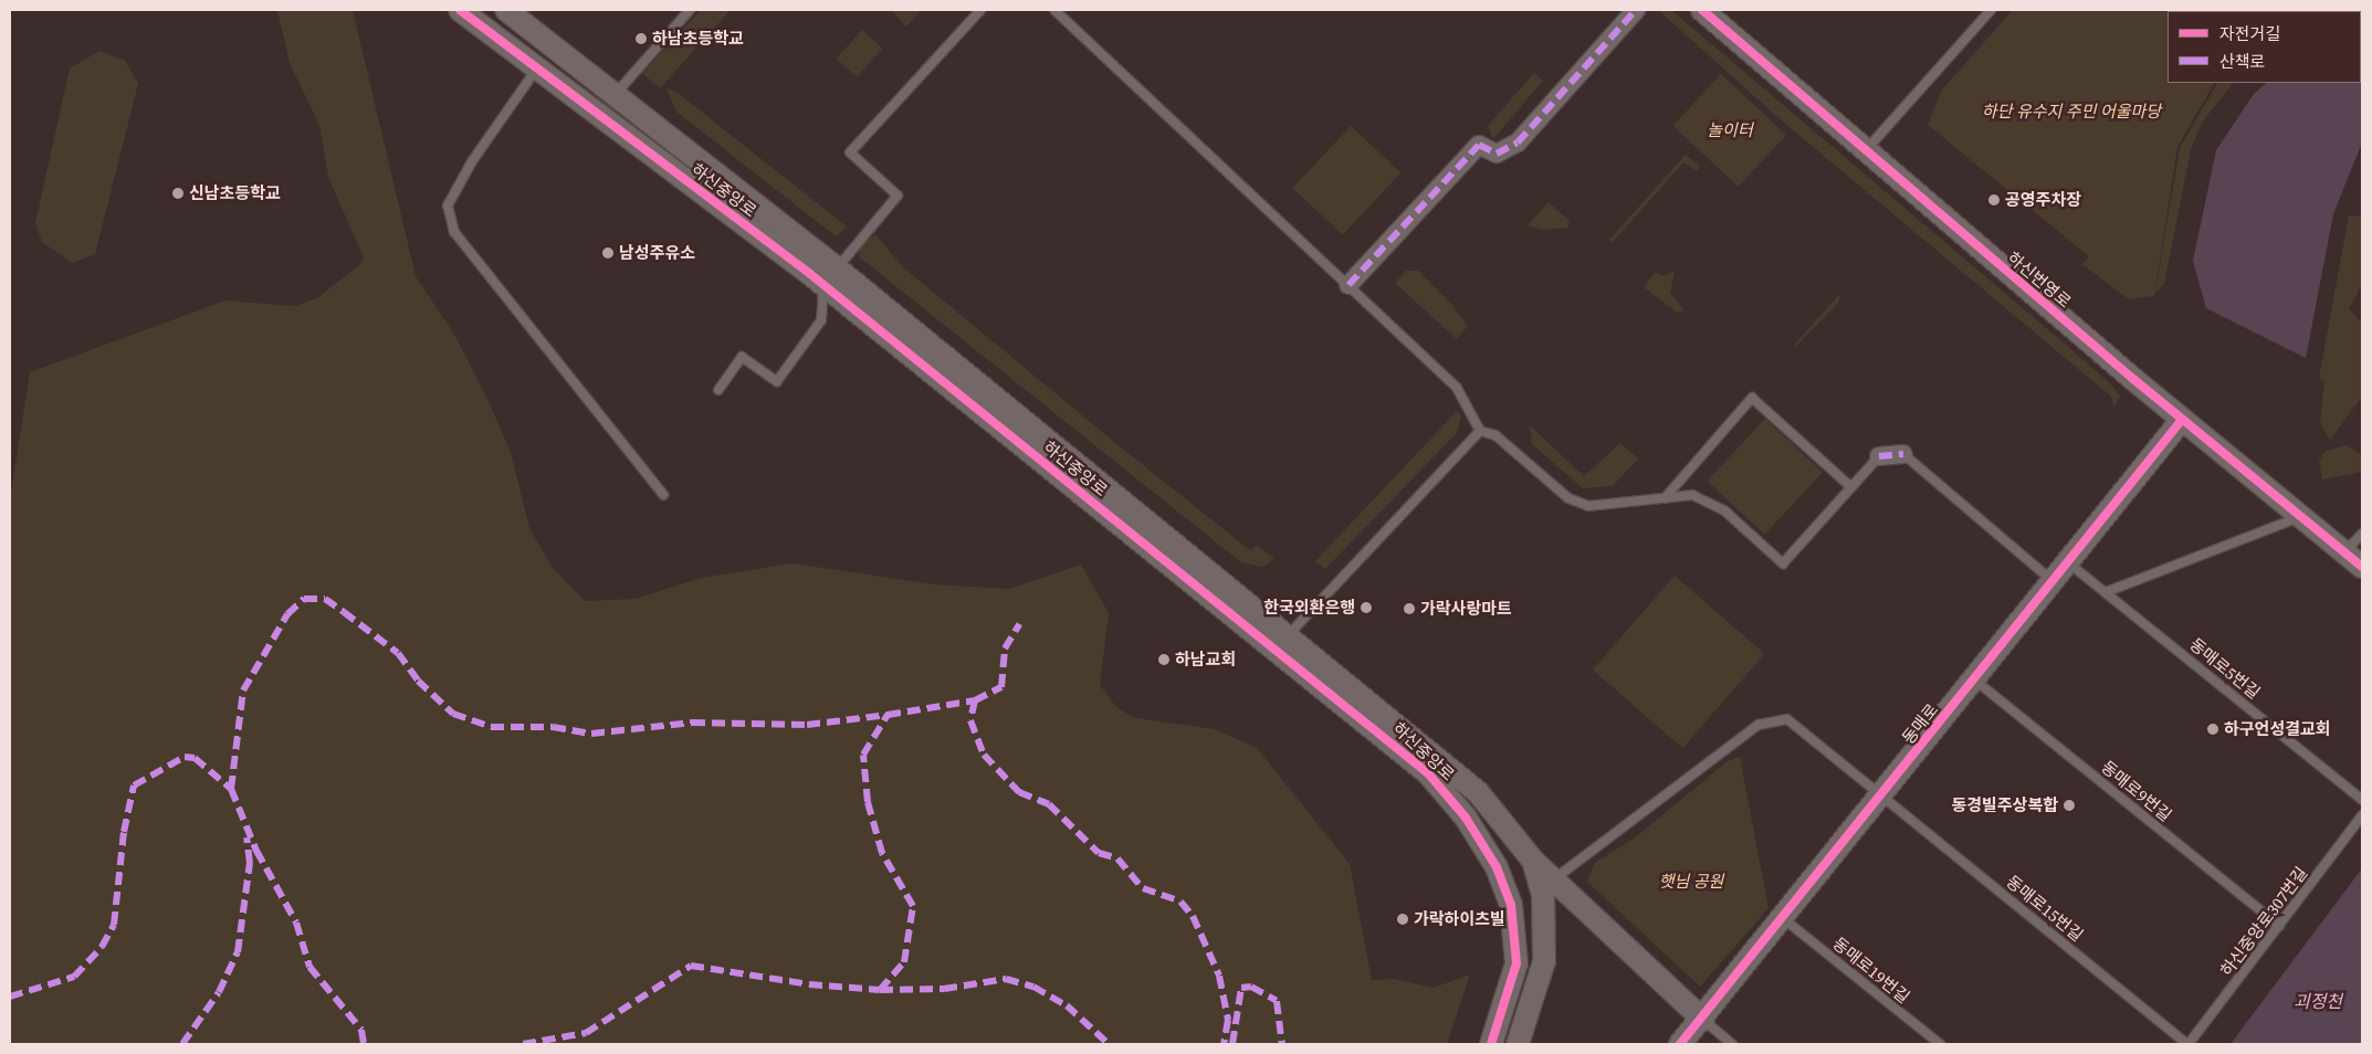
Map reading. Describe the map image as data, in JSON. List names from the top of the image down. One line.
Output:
{"streets":{"street":["하신중앙로","하신번영로","동매로"],"lane":["동매로5번길","동매로9번길","동매로15번길","하신중앙로307번길","동매로19번길"]},"crossings":[["하신번영로","동매로"],["동매로5번길","동매로"],["동매로","동매로9번길"],["동매로","동매로15번길"],["동매로","동매로19번길"],["동매로9번길","하신중앙로307번길"],["동매로15번길","하신중앙로307번길"]],"water":["괴정천"],"parks":["하단 유수지 주민 어울마당","놀이터","햇님 공원"],"places":["하남초등학교","신남초등학교","공영주차장","남성주유소","한국외환은행","가락사랑마트","하남교회","하구언성결교회","동경빌주상복합","가락하이츠빌"],"legend":["자전거길","산책로"]}
